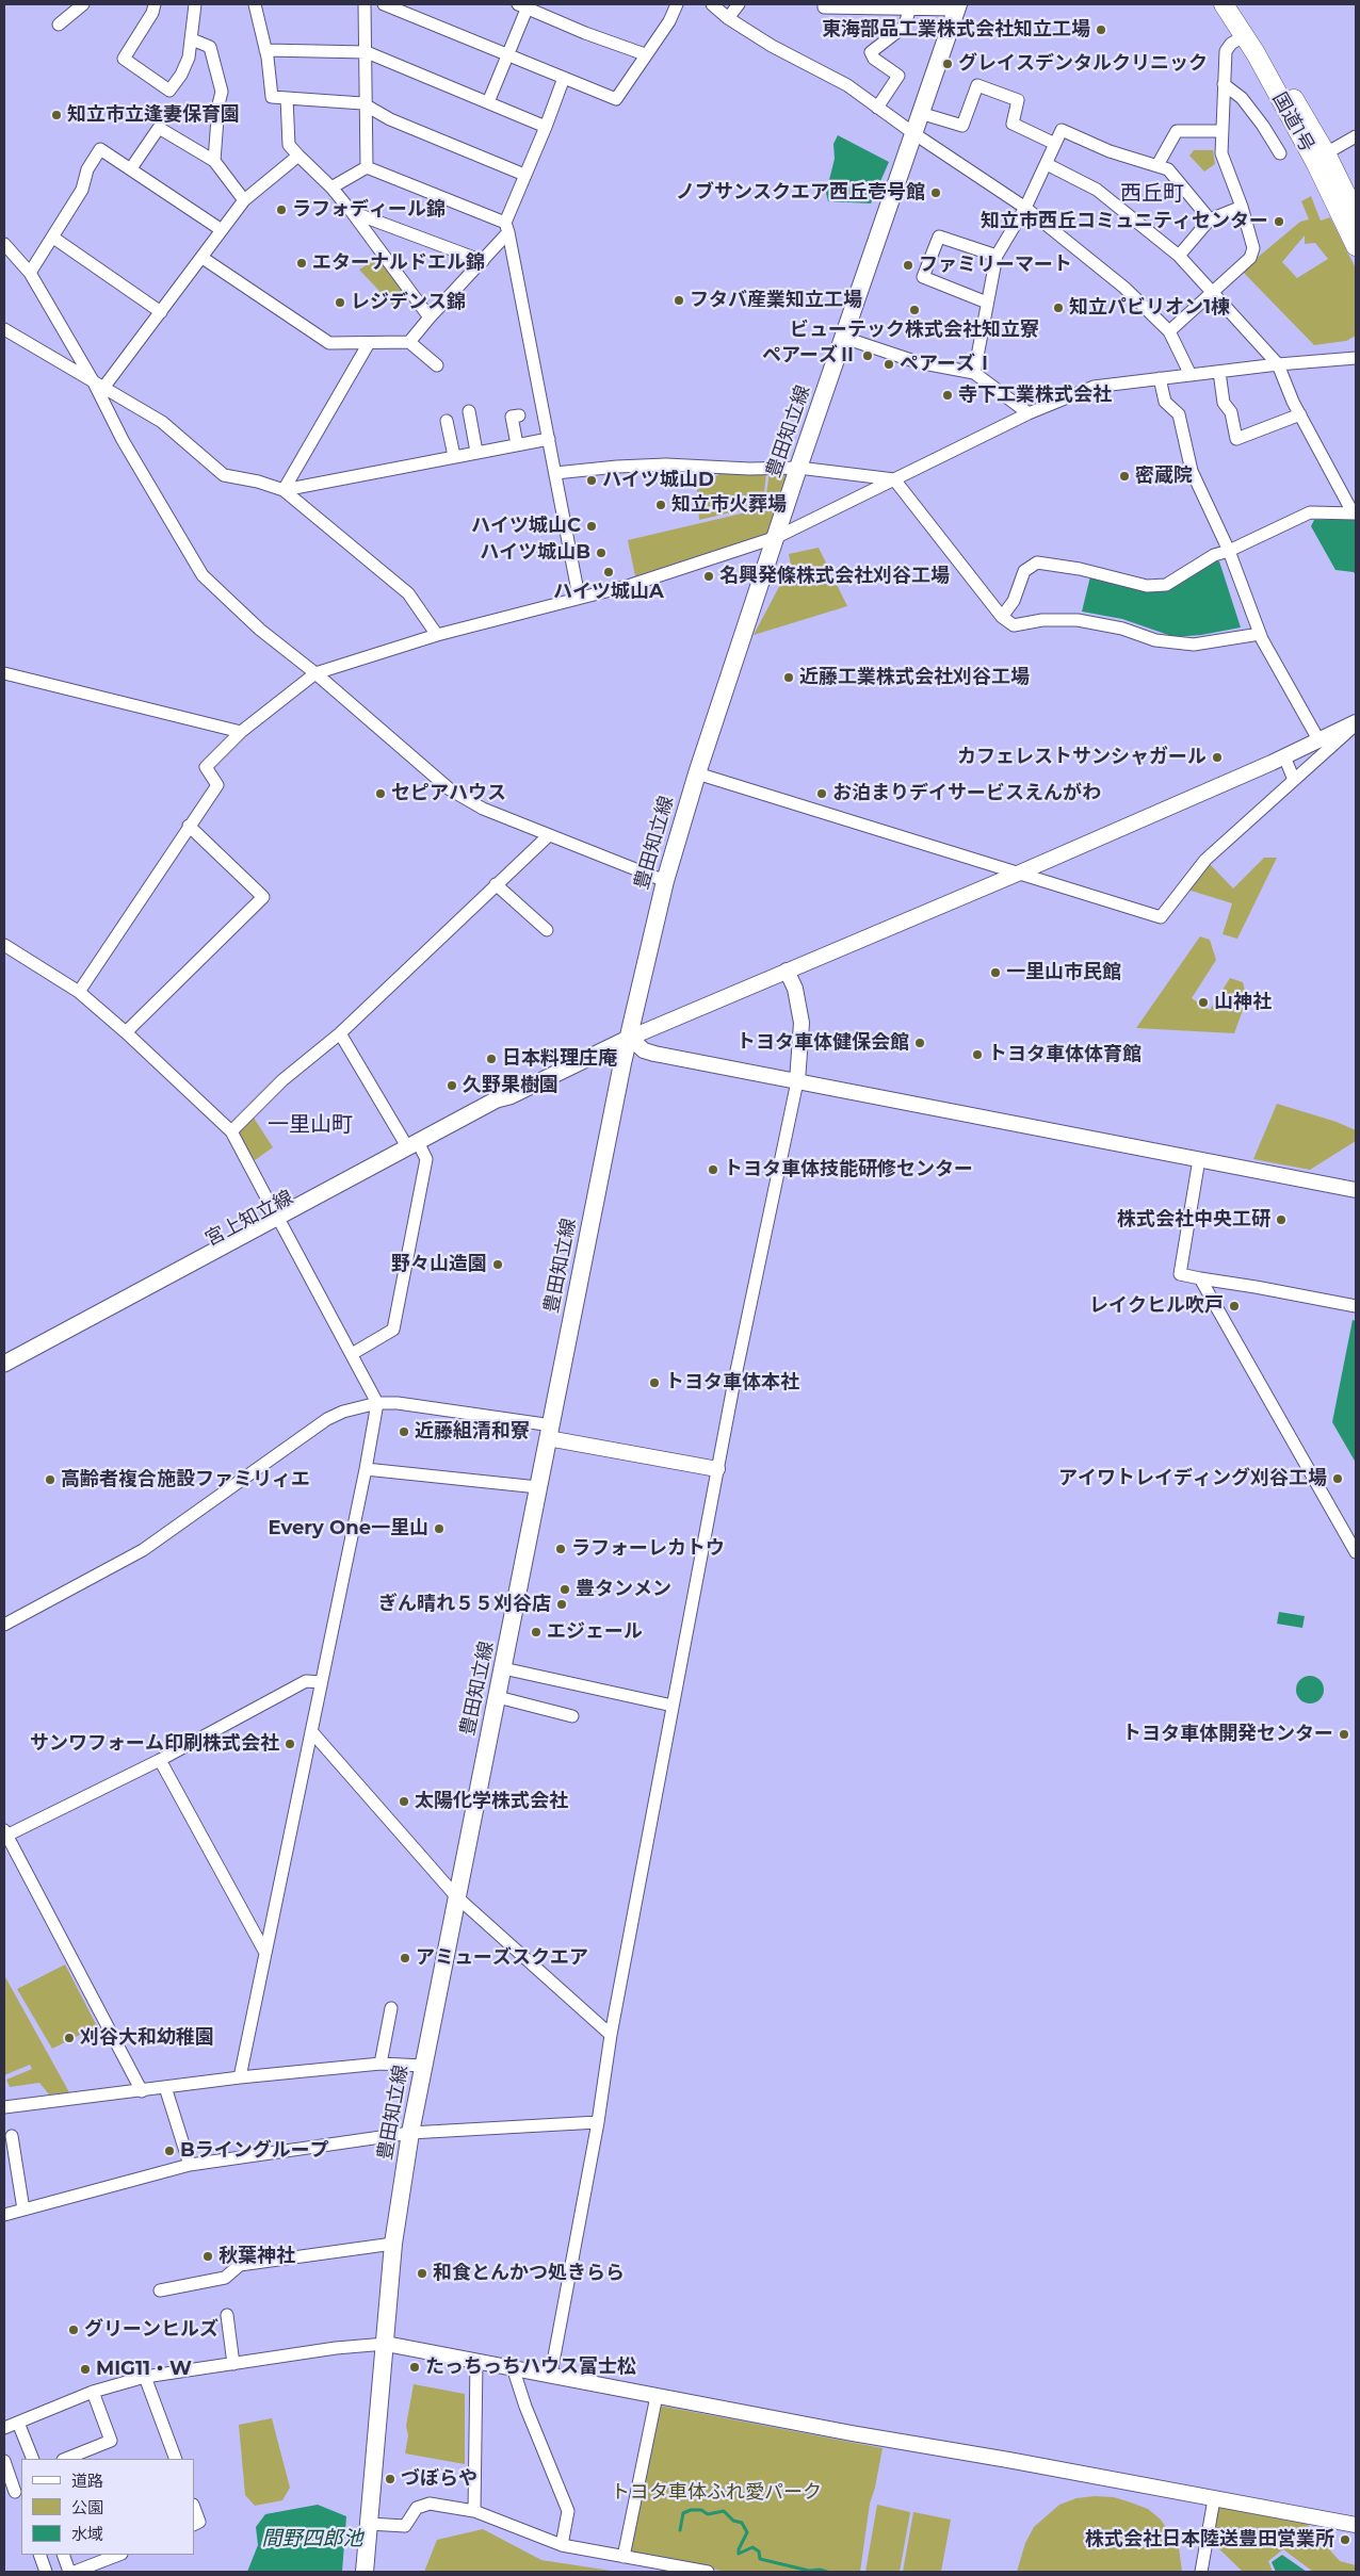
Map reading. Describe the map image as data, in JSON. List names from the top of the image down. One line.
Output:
{"streets":{"highway":["国道1号"],"main road":["豊田知立線","宮上知立線"]},"crossings":[["豊田知立線","宮上知立線"]],"districts":["西丘町","一里山町"],"water":["間野四郎池"],"parks":["トヨタ車体ふれ愛パーク"],"places":["東海部品工業株式会社知立工場","グレイスデンタルクリニック","知立市立逢妻保育園","ノブサンスクエア西丘壱号館","ラフォディール錦","知立市西丘コミュニティセンター","エターナルドエル錦","ファミリーマート","フタバ産業知立工場","レジデンス錦","知立パビリオン1棟","ビューテック株式会社知立寮","ペアーズⅡ","ペアーズⅠ","寺下工業株式会社","密蔵院","ハイツ城山D","知立市火葬場","ハイツ城山C","ハイツ城山B","ハイツ城山A","名興発條株式会社刈谷工場","近藤工業株式会社刈谷工場","カフェレストサンシャガール","セピアハウス","お泊まりデイサービスえんがわ","一里山市民館","山神社","トヨタ車体健保会館","トヨタ車体体育館","日本料理庄庵","久野果樹園","トヨタ車体技能研修センター","株式会社中央工研","野々山造園","レイクヒル吹戸","トヨタ車体本社","近藤組清和寮","アイワトレイディング刈谷工場","高齢者複合施設ファミリィエ","Every One一里山","ラフォーレカトウ","豊タンメン","ぎん晴れ５５刈谷店","エジェール","トヨタ車体開発センター","サンワフォーム印刷株式会社","太陽化学株式会社","アミューズスクエア","刈谷大和幼稚園","Bライングループ","秋葉神社","和食とんかつ処きらら","グリーンヒルズ","たっちっちハウス富士松","MIG11・W","づぼらや","株式会社日本陸送豊田営業所"],"legend":["道路","公園","水域"]}
